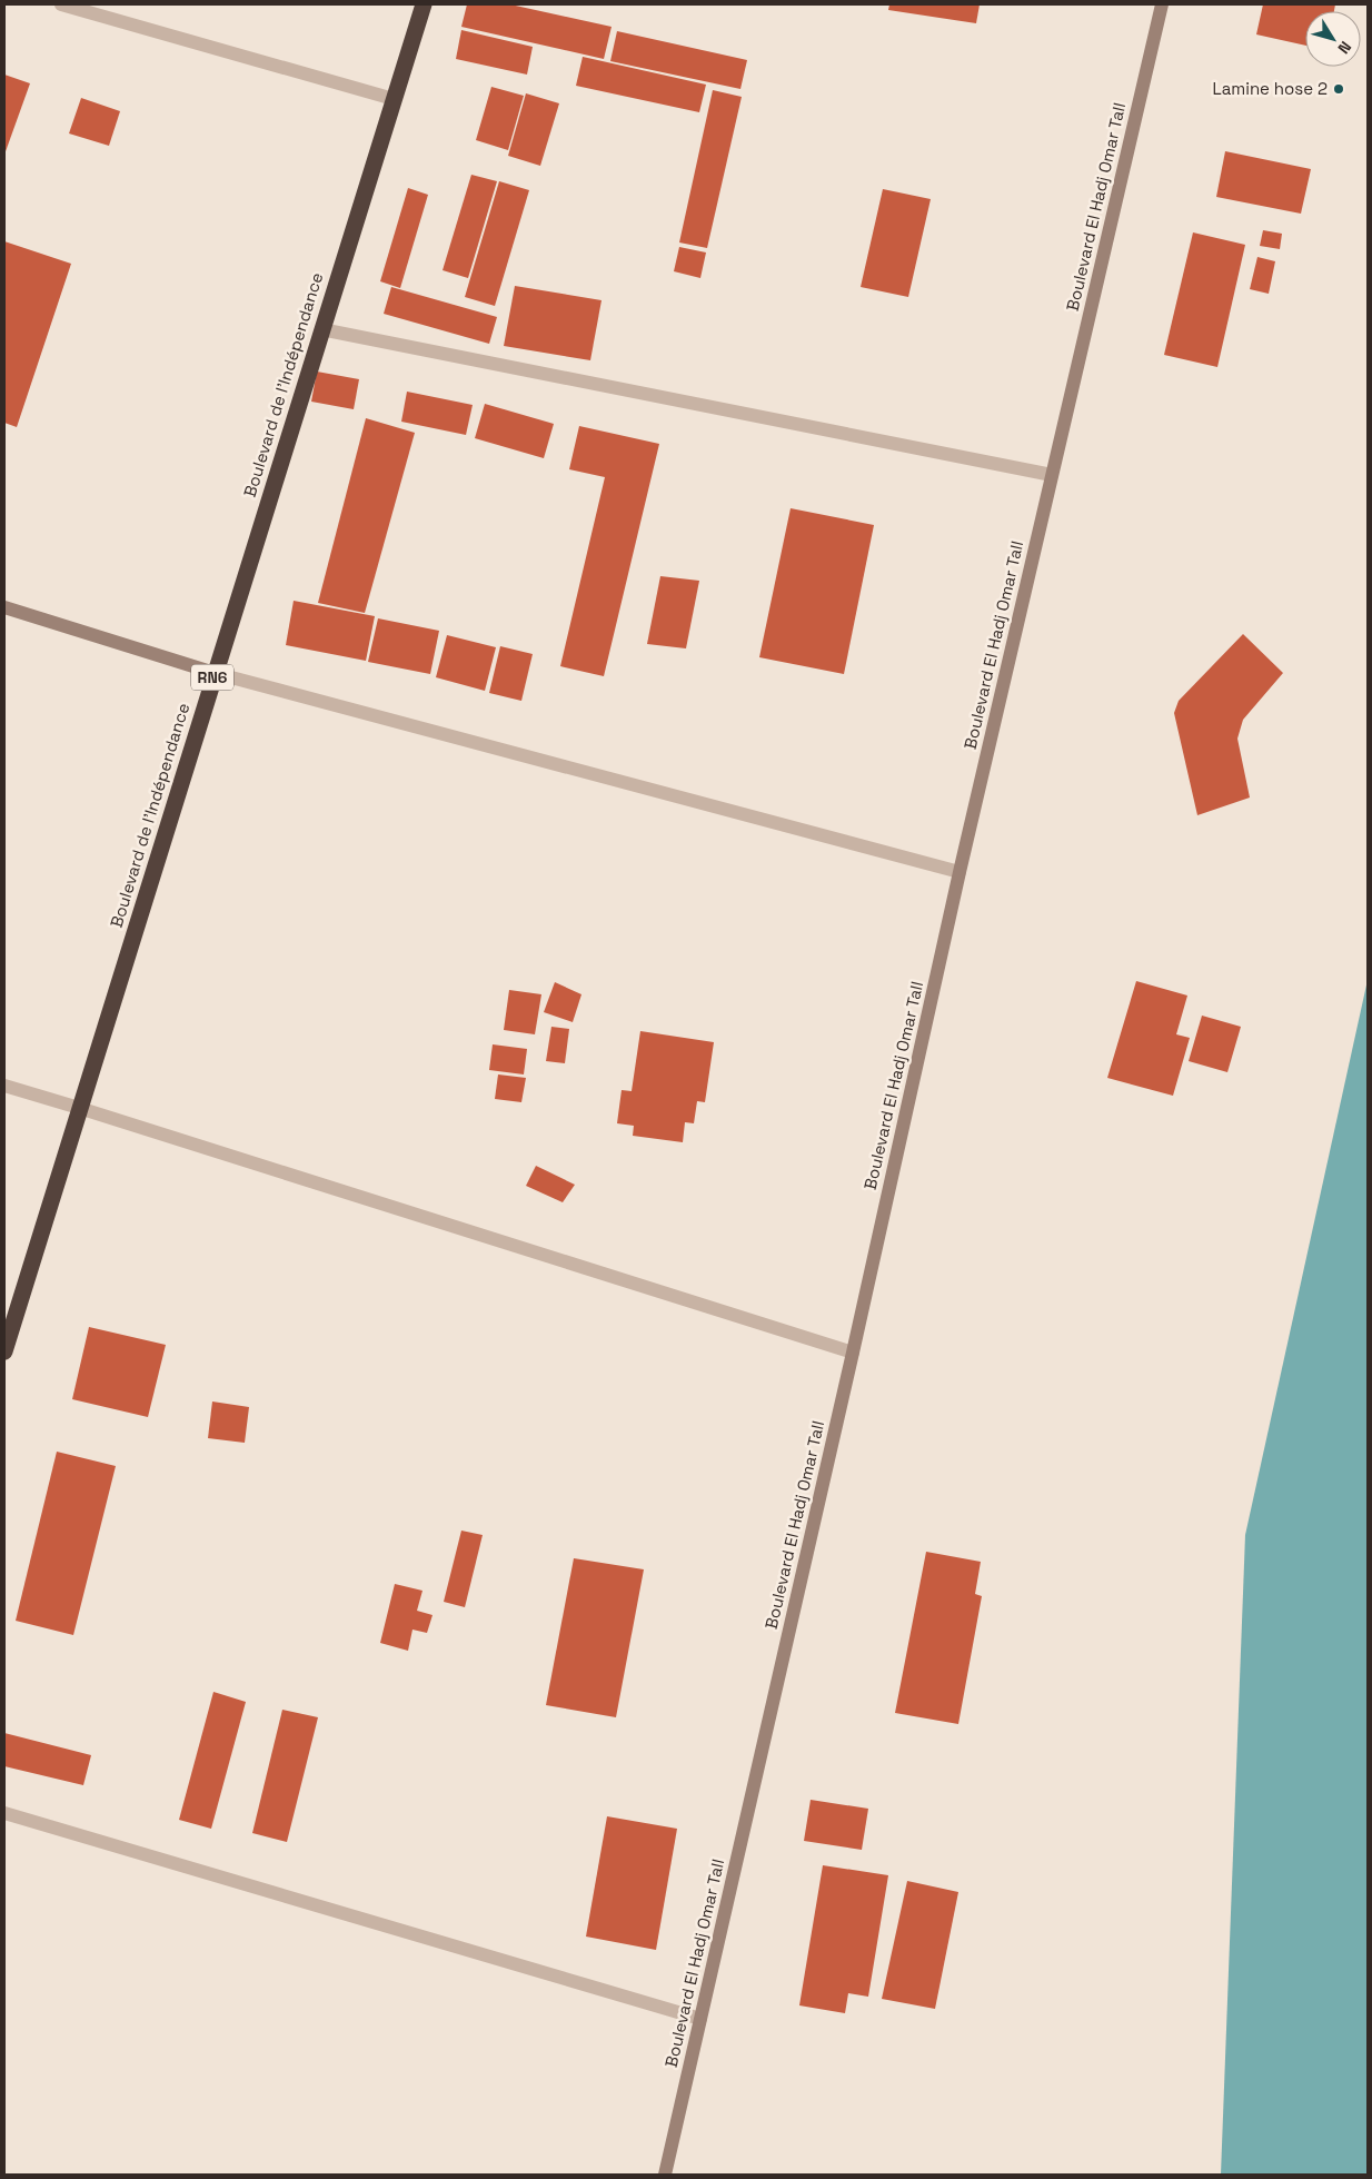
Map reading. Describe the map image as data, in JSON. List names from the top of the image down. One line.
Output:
{"streets":{"highway":["Boulevard de l'Indépendance","RN6"],"street":["Boulevard El Hadj Omar Tall"]},"places":["Lamine hose 2"],"north":"bottom right"}
